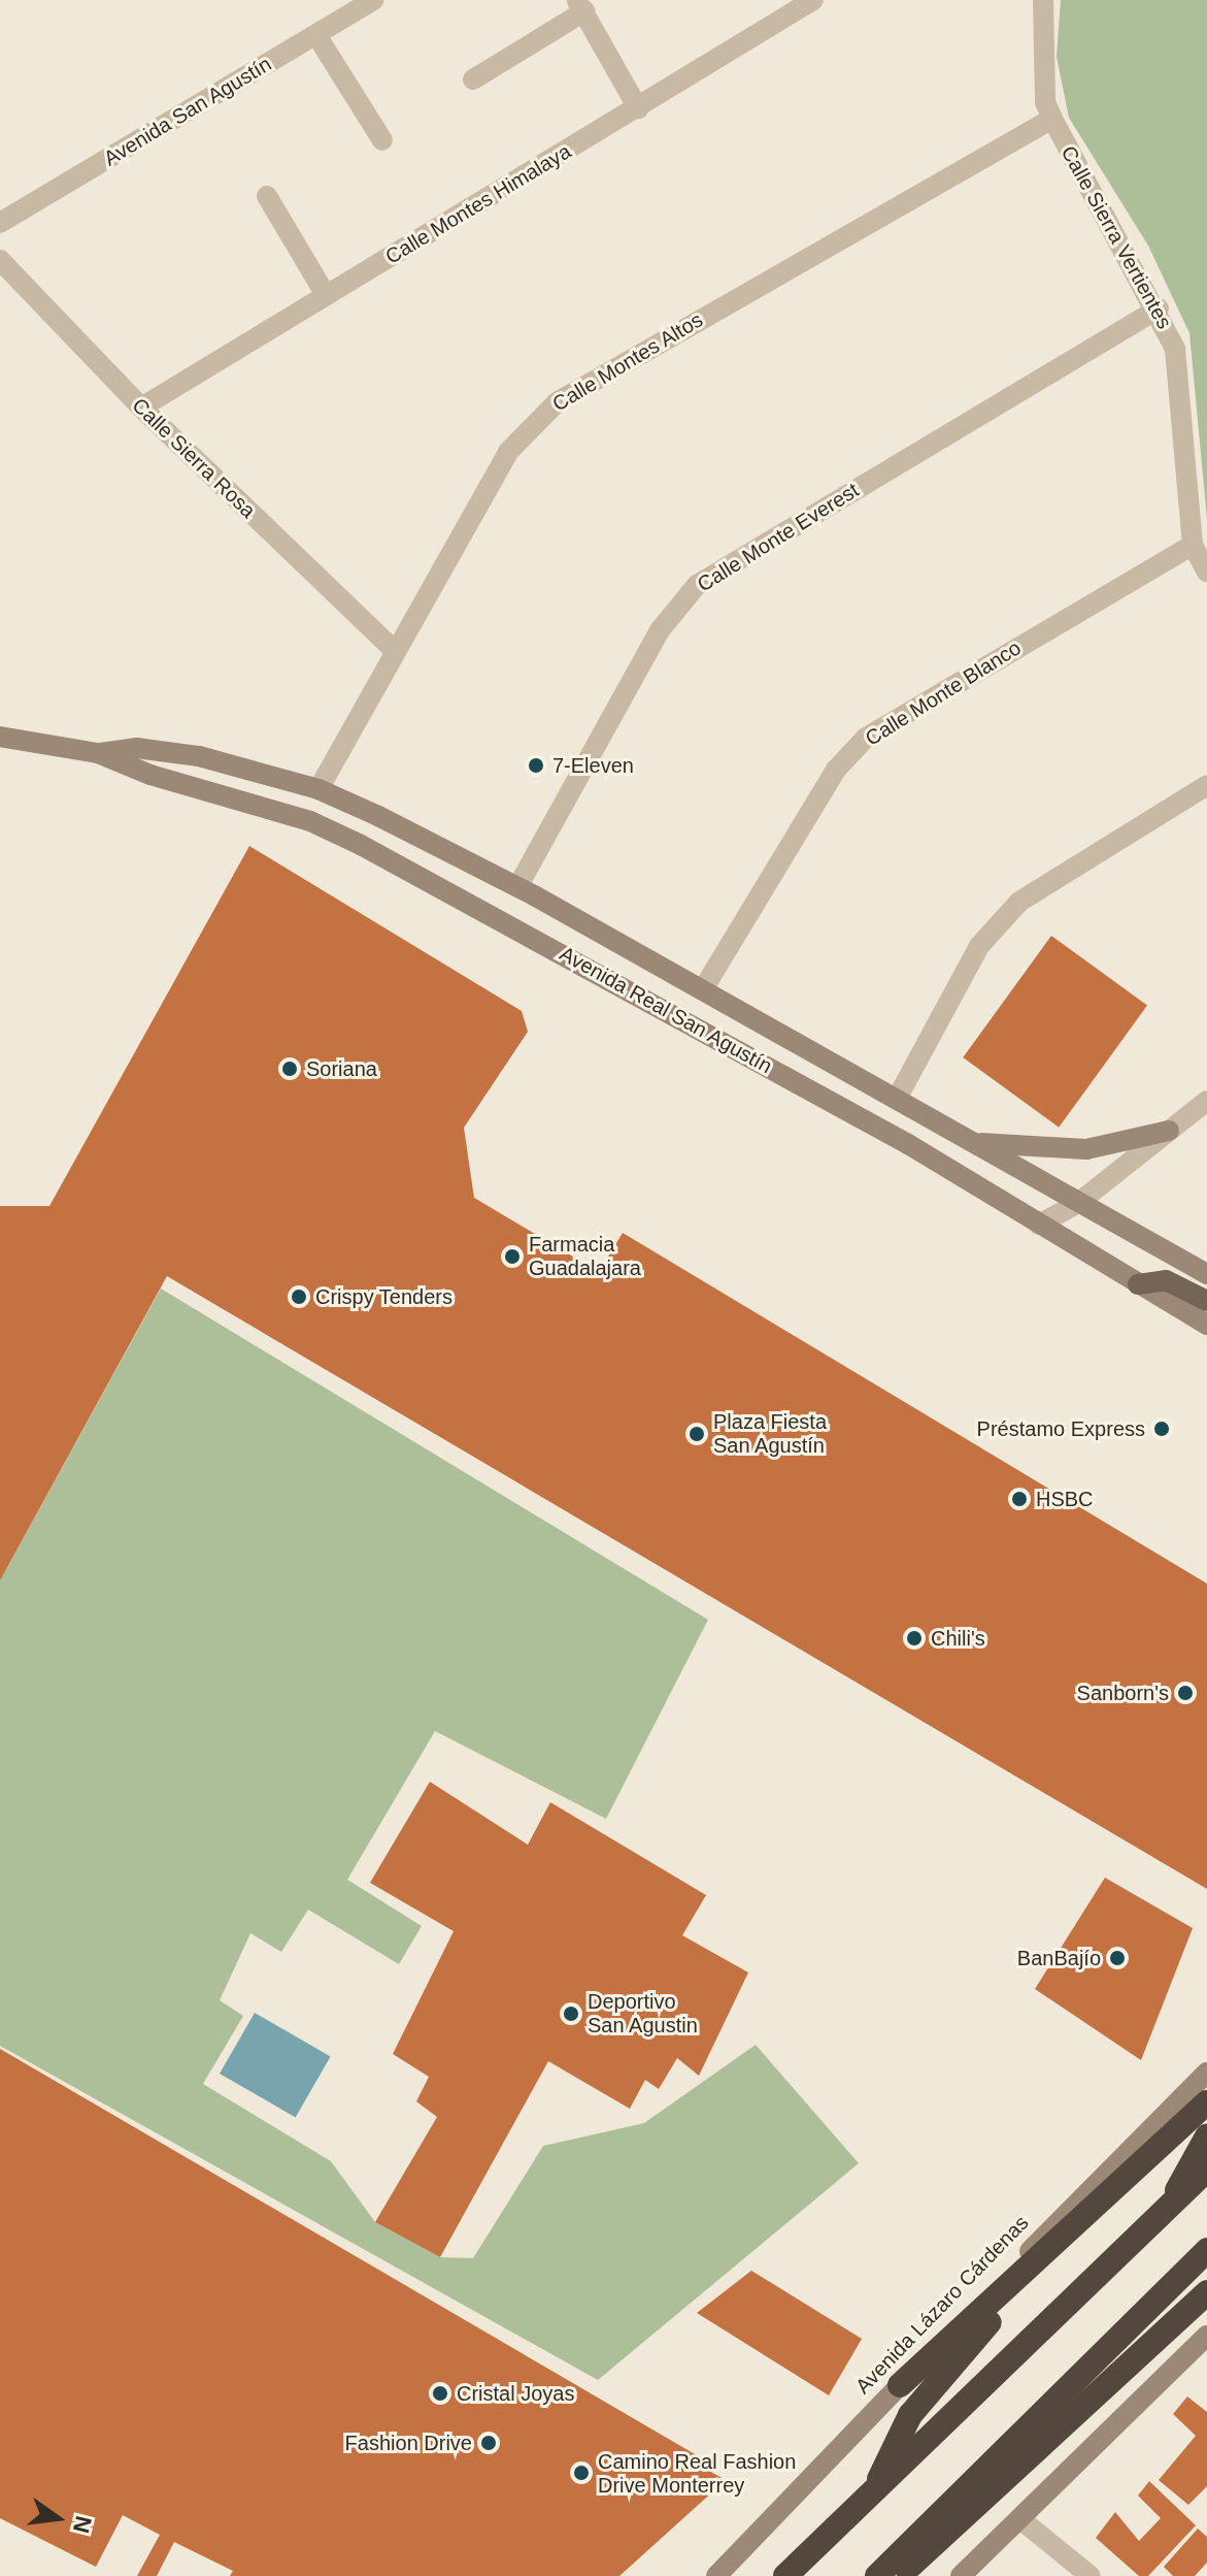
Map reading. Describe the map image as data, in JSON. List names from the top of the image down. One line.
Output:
{"streets":{"main road":["Avenida Real San Agustín","Avenida Lázaro Cárdenas"],"street":["Avenida San Agustín","Calle Montes Himalaya","Calle Sierra Vertientes","Calle Montes Altos","Calle Sierra Rosa","Calle Monte Everest","Calle Monte Blanco"]},"crossings":[["Calle Montes Himalaya","Calle Sierra Rosa"],["Calle Sierra Vertientes","Calle Montes Altos"],["Calle Sierra Vertientes","Calle Monte Everest"],["Calle Sierra Vertientes","Calle Monte Blanco"],["Calle Montes Altos","Calle Sierra Rosa"],["Calle Montes Altos","Avenida Real San Agustín"],["Calle Monte Everest","Avenida Real San Agustín"],["Calle Monte Blanco","Avenida Real San Agustín"]],"places":["7-Eleven","Soriana","Farmacia Guadalajara","Crispy Tenders","Préstamo Express","Plaza Fiesta San Agustín","HSBC","Chili's","Sanborn's","BanBajío","Deportivo San Agustin","Cristal Joyas","Fashion Drive","Camino Real Fashion Drive Monterrey"],"north":"right"}
